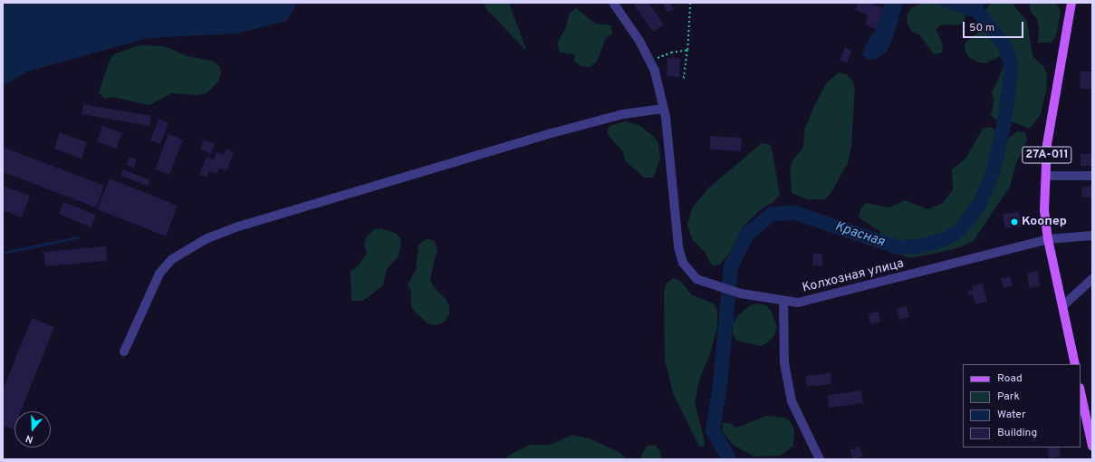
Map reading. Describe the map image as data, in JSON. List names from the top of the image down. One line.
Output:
{"streets":{"main road":["27А-011"],"street":["Колхозная улица"]},"crossings":[["27А-011","Колхозная улица"]],"water":["Красная"],"places":["Коопер"],"legend":["Road","Park","Water","Building"],"scale_bar":"50 m","north":"bottom"}
